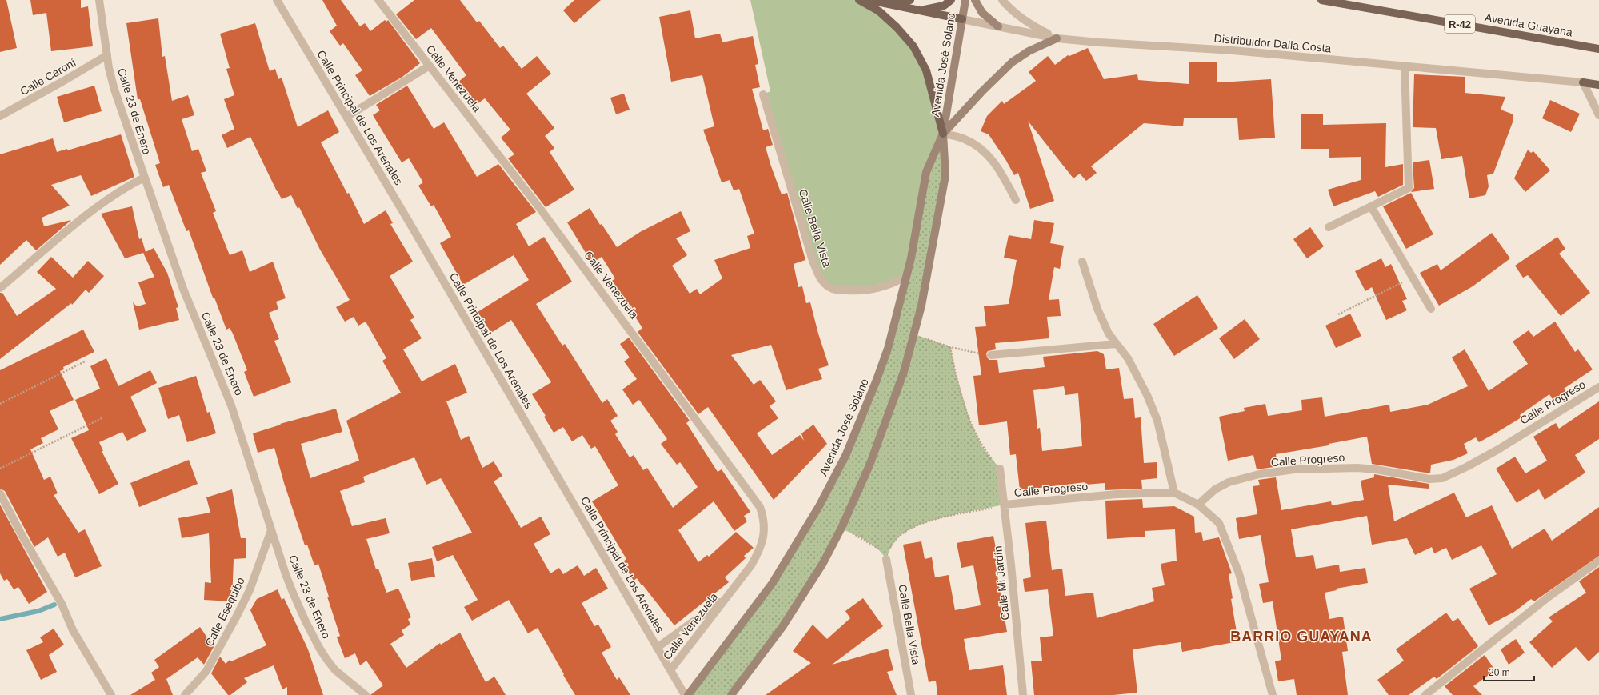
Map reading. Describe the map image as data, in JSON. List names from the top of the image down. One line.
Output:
{"streets":{"main road":["R-42","Avenida Guayana"],"street":["Distribuidor Dalla Costa","Avenida José Solano","Calle Caroní","Calle Venezuela","Calle 23 de Enero","Calle Principal de Los Arenales","Calle Bella Vista","Calle Progreso","Calle Mi Jardín","Calle Esequibo"]},"crossings":[["Distribuidor Dalla Costa","Avenida José Solano"],["Avenida José Solano","Calle Bella Vista"],["Calle Caroní","Calle 23 de Enero"],["Calle Venezuela","Calle Principal de Los Arenales"],["Calle 23 de Enero","Calle Esequibo"],["Calle Progreso","Calle Mi Jardín"]],"districts":["BARRIO GUAYANA"],"scale_bar":"20 m"}
